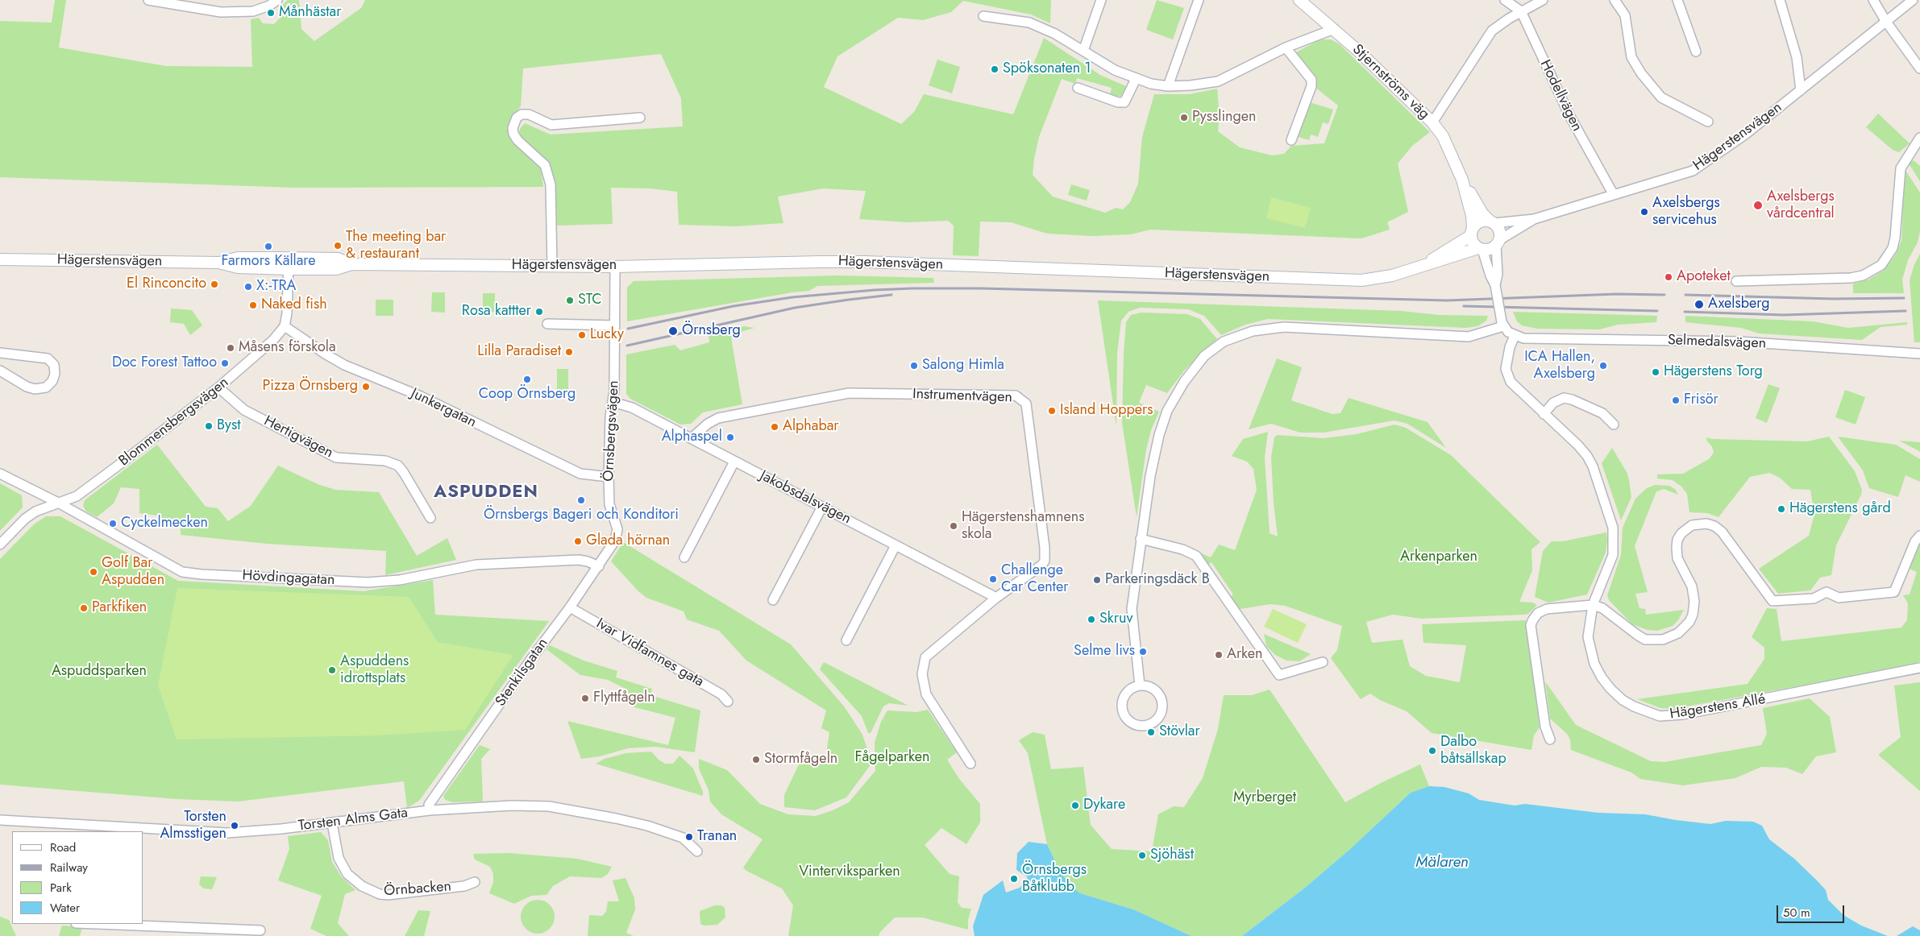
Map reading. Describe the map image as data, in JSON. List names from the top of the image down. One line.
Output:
{"streets":{"street":["Stjernströms väg","Hodellvägen","Hägerstensvägen","Selmedalsvägen","Instrumentvägen","Junkergatan","Blommensbergsvägen","Örnsbergsvägen","Hertigvägen","Jakobsdalsvägen","Hövdingagatan","Ivar Vidfamnes gata","Stenkilsgatan","Hägerstens Allé","Torsten Alms Gata","Örnbacken"]},"crossings":[["Stjernströms väg","Hägerstensvägen"],["Hodellvägen","Hägerstensvägen"],["Hägerstensvägen","Örnsbergsvägen"],["Selmedalsvägen","Hägerstens Allé"],["Instrumentvägen","Jakobsdalsvägen"],["Junkergatan","Blommensbergsvägen"],["Junkergatan","Örnsbergsvägen"],["Blommensbergsvägen","Hertigvägen"],["Blommensbergsvägen","Hövdingagatan"],["Örnsbergsvägen","Jakobsdalsvägen"],["Örnsbergsvägen","Stenkilsgatan"],["Hövdingagatan","Stenkilsgatan"],["Ivar Vidfamnes gata","Stenkilsgatan"],["Stenkilsgatan","Torsten Alms Gata"],["Torsten Alms Gata","Örnbacken"]],"districts":["ASPUDDEN"],"water":["Mälaren"],"parks":["Arkenparken","Aspuddsparken","Fågelparken","Myrberget","Vinterviksparken"],"places":["Månhästar","Spöksonaten 1","Pysslingen","Axelsbergs vårdcentral","Axelsbergs servicehus","The meeting bar & restaurant","Farmors Källare","Apoteket","El Rinconcito","X:-TRA","STC","Axelsberg","Naked fish","Rosa kattter","Örnsberg","Lucky","Måsens förskola","Lilla Paradiset","Doc Forest Tattoo","Salong Himla","ICA Hallen, Axelsberg","Hägerstens Torg","Coop Örnsberg","Pizza Örnsberg","Frisör","Island Hoppers","Byst","Alphabar","Alphaspel","Örnsbergs Bageri och Konditori","Hägerstens gård","Cyckelmecken","Hägerstenshamnens skola","Glada hörnan","Golf Bar Aspudden","Challenge Car Center","Parkeringsdäck B","Parkfiken","Skruv","Selme livs","Arken","Aspuddens idrottsplats","Flyttfågeln","Stövlar","Dalbo båtsällskap","Stormfågeln","Dykare","Torsten Almsstigen","Tranan","Sjöhäst","Örnsbergs Båtklubb"],"legend":["Road","Railway","Park","Water"],"scale_bar":"50 m"}
